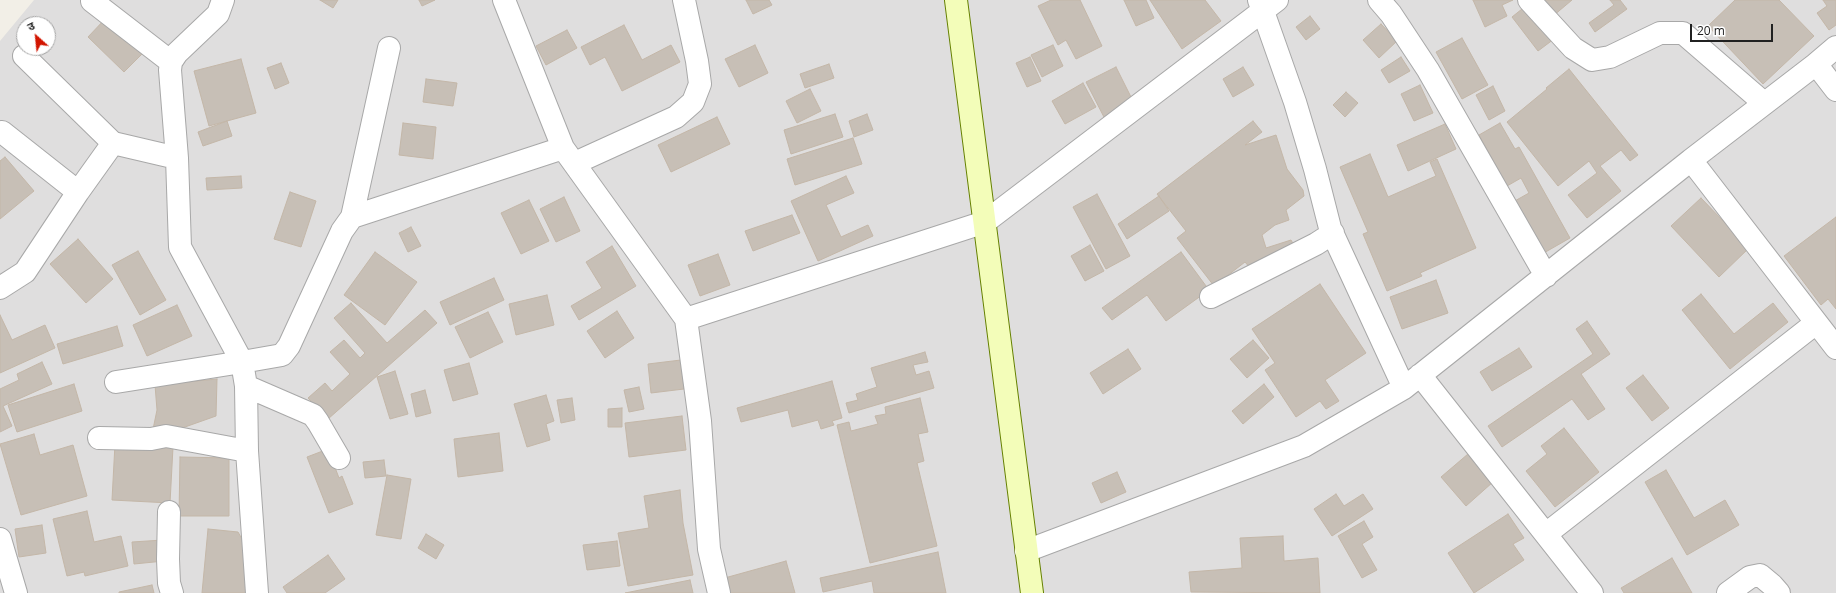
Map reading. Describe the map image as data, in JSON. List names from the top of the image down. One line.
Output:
{"scale_bar":"20 m","north":"top left"}
